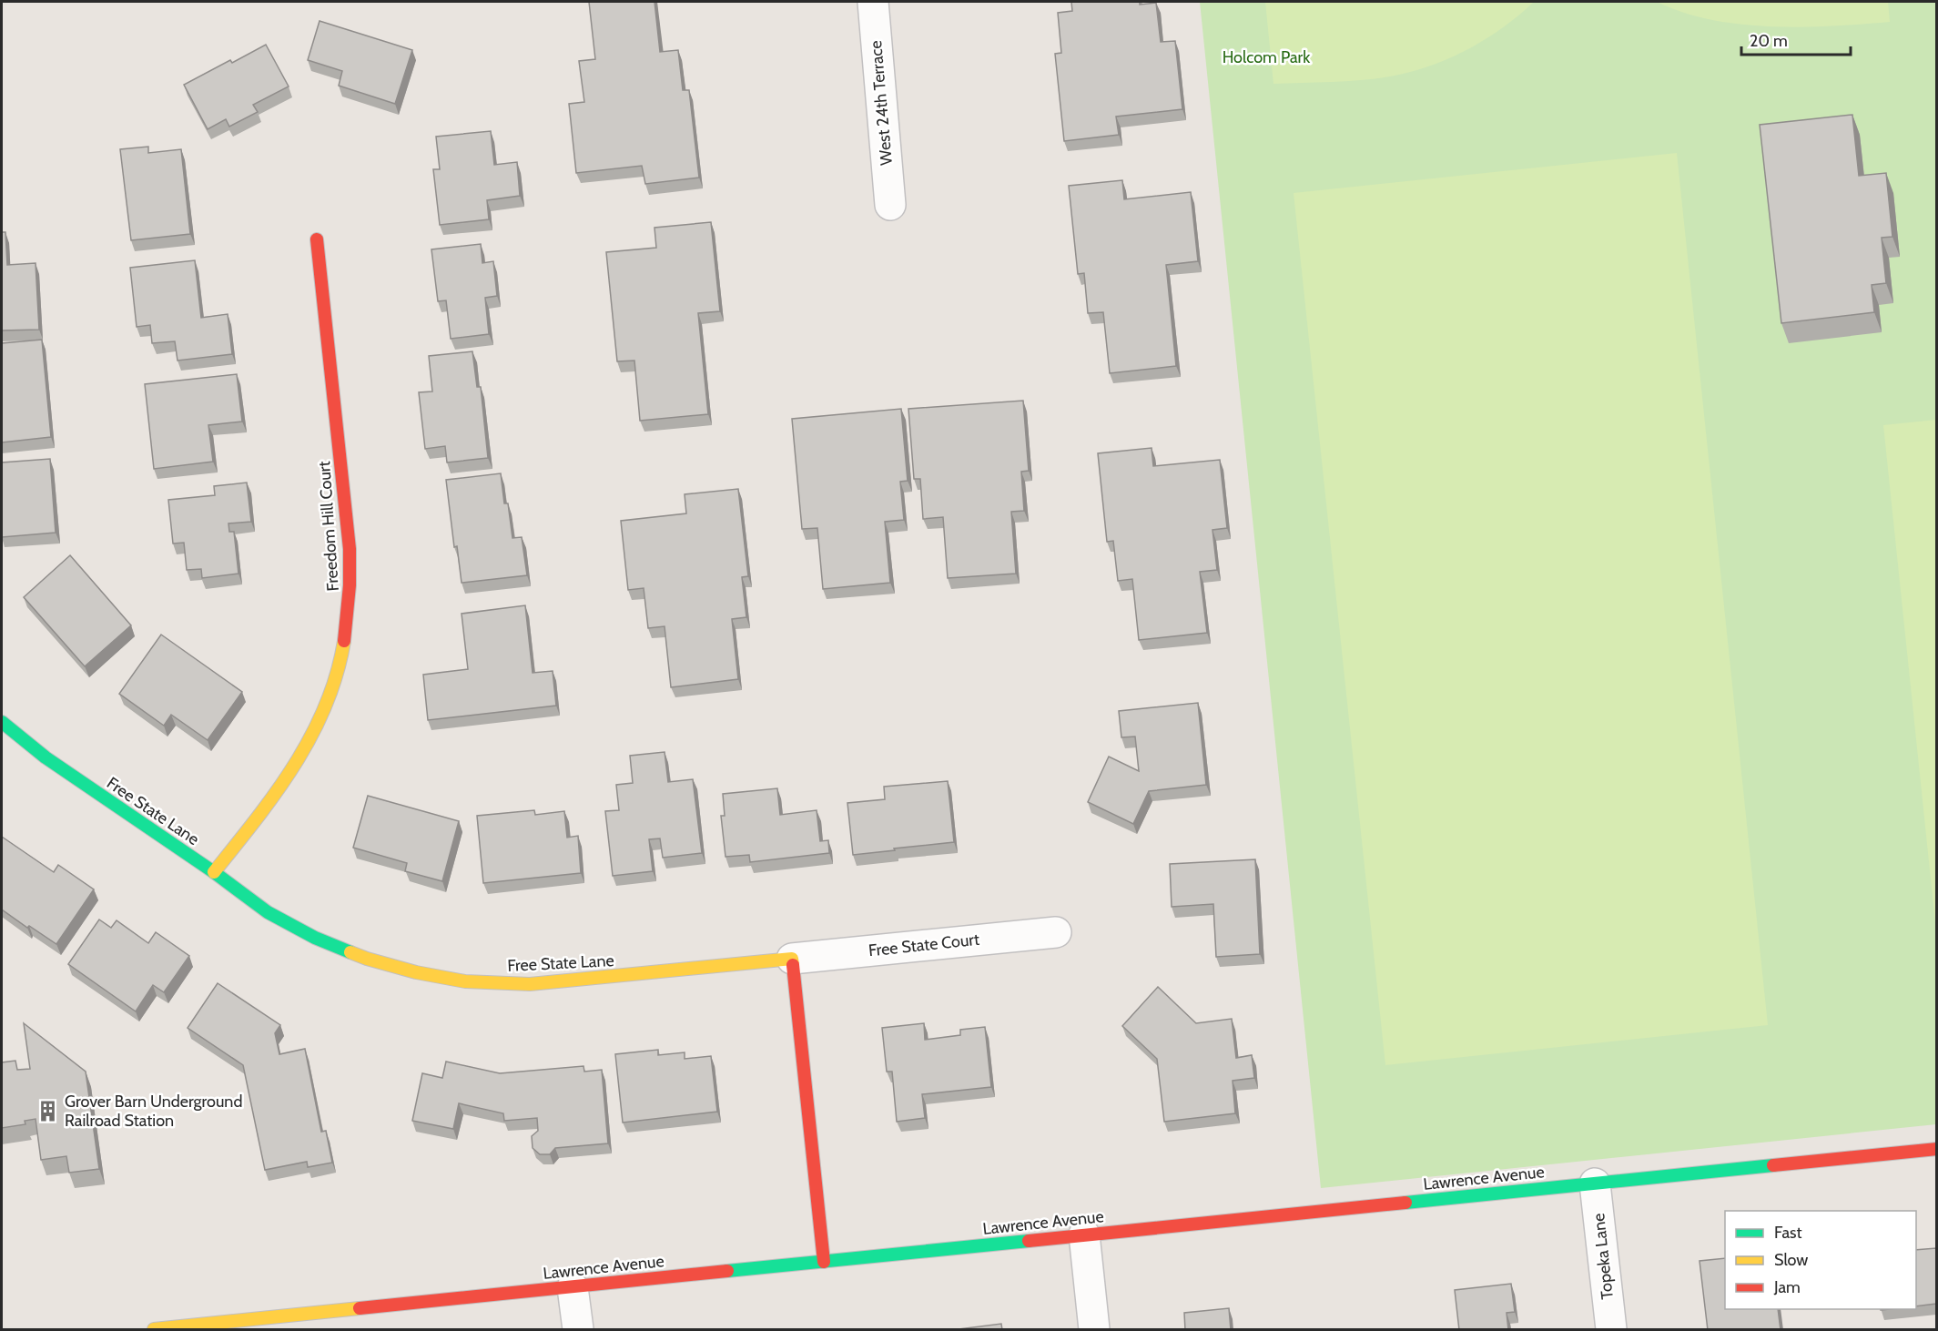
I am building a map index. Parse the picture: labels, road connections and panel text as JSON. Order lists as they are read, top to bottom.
{
  "streets": {
    "street": [
      "West 24th Terrace",
      "Freedom Hill Court",
      "Free State Lane",
      "Free State Court",
      "Lawrence Avenue",
      "Topeka Lane"
    ]
  },
  "crossings": [
    ["Freedom Hill Court", "Free State Lane"],
    ["Free State Lane", "Free State Court"],
    ["Lawrence Avenue", "Topeka Lane"]
  ],
  "parks": ["Holcom Park"],
  "places": {
    "building": ["Grover Barn Underground Railroad Station"]
  },
  "legend": ["Fast", "Slow", "Jam"],
  "scale_bar": "20 m"
}
